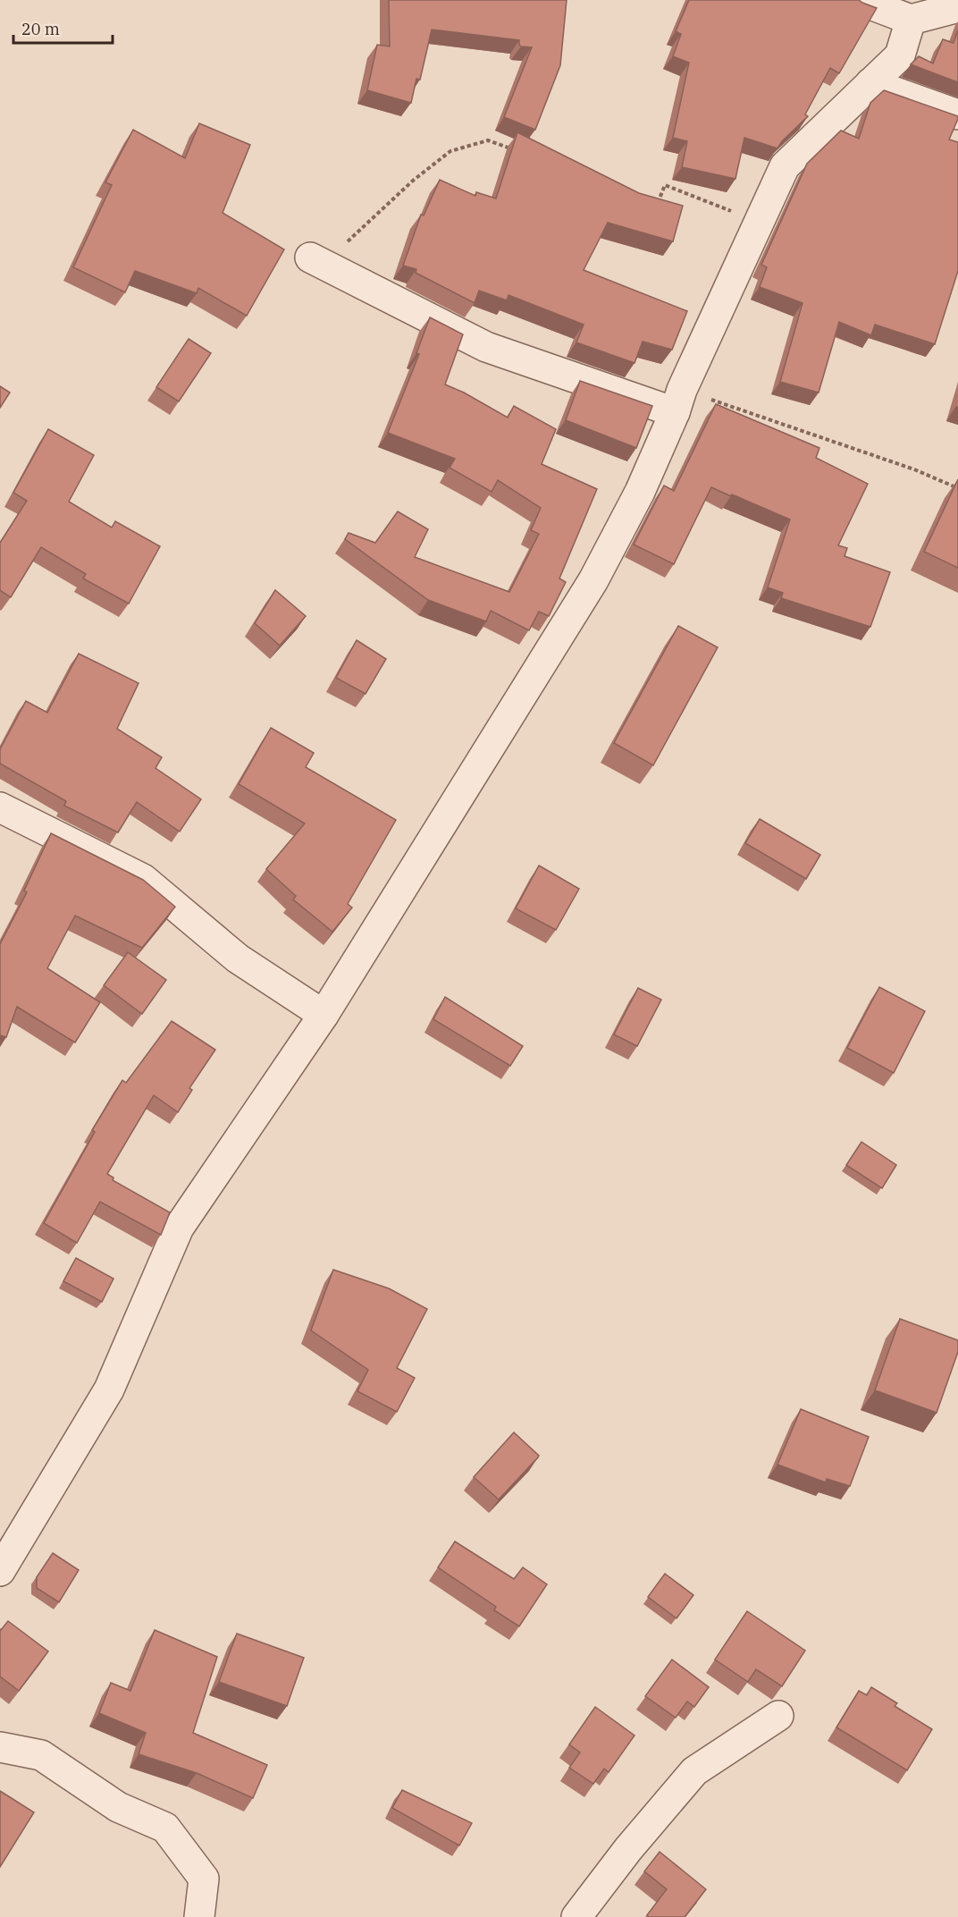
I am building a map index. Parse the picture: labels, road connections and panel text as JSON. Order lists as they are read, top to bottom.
{
  "scale_bar": "20 m"
}
